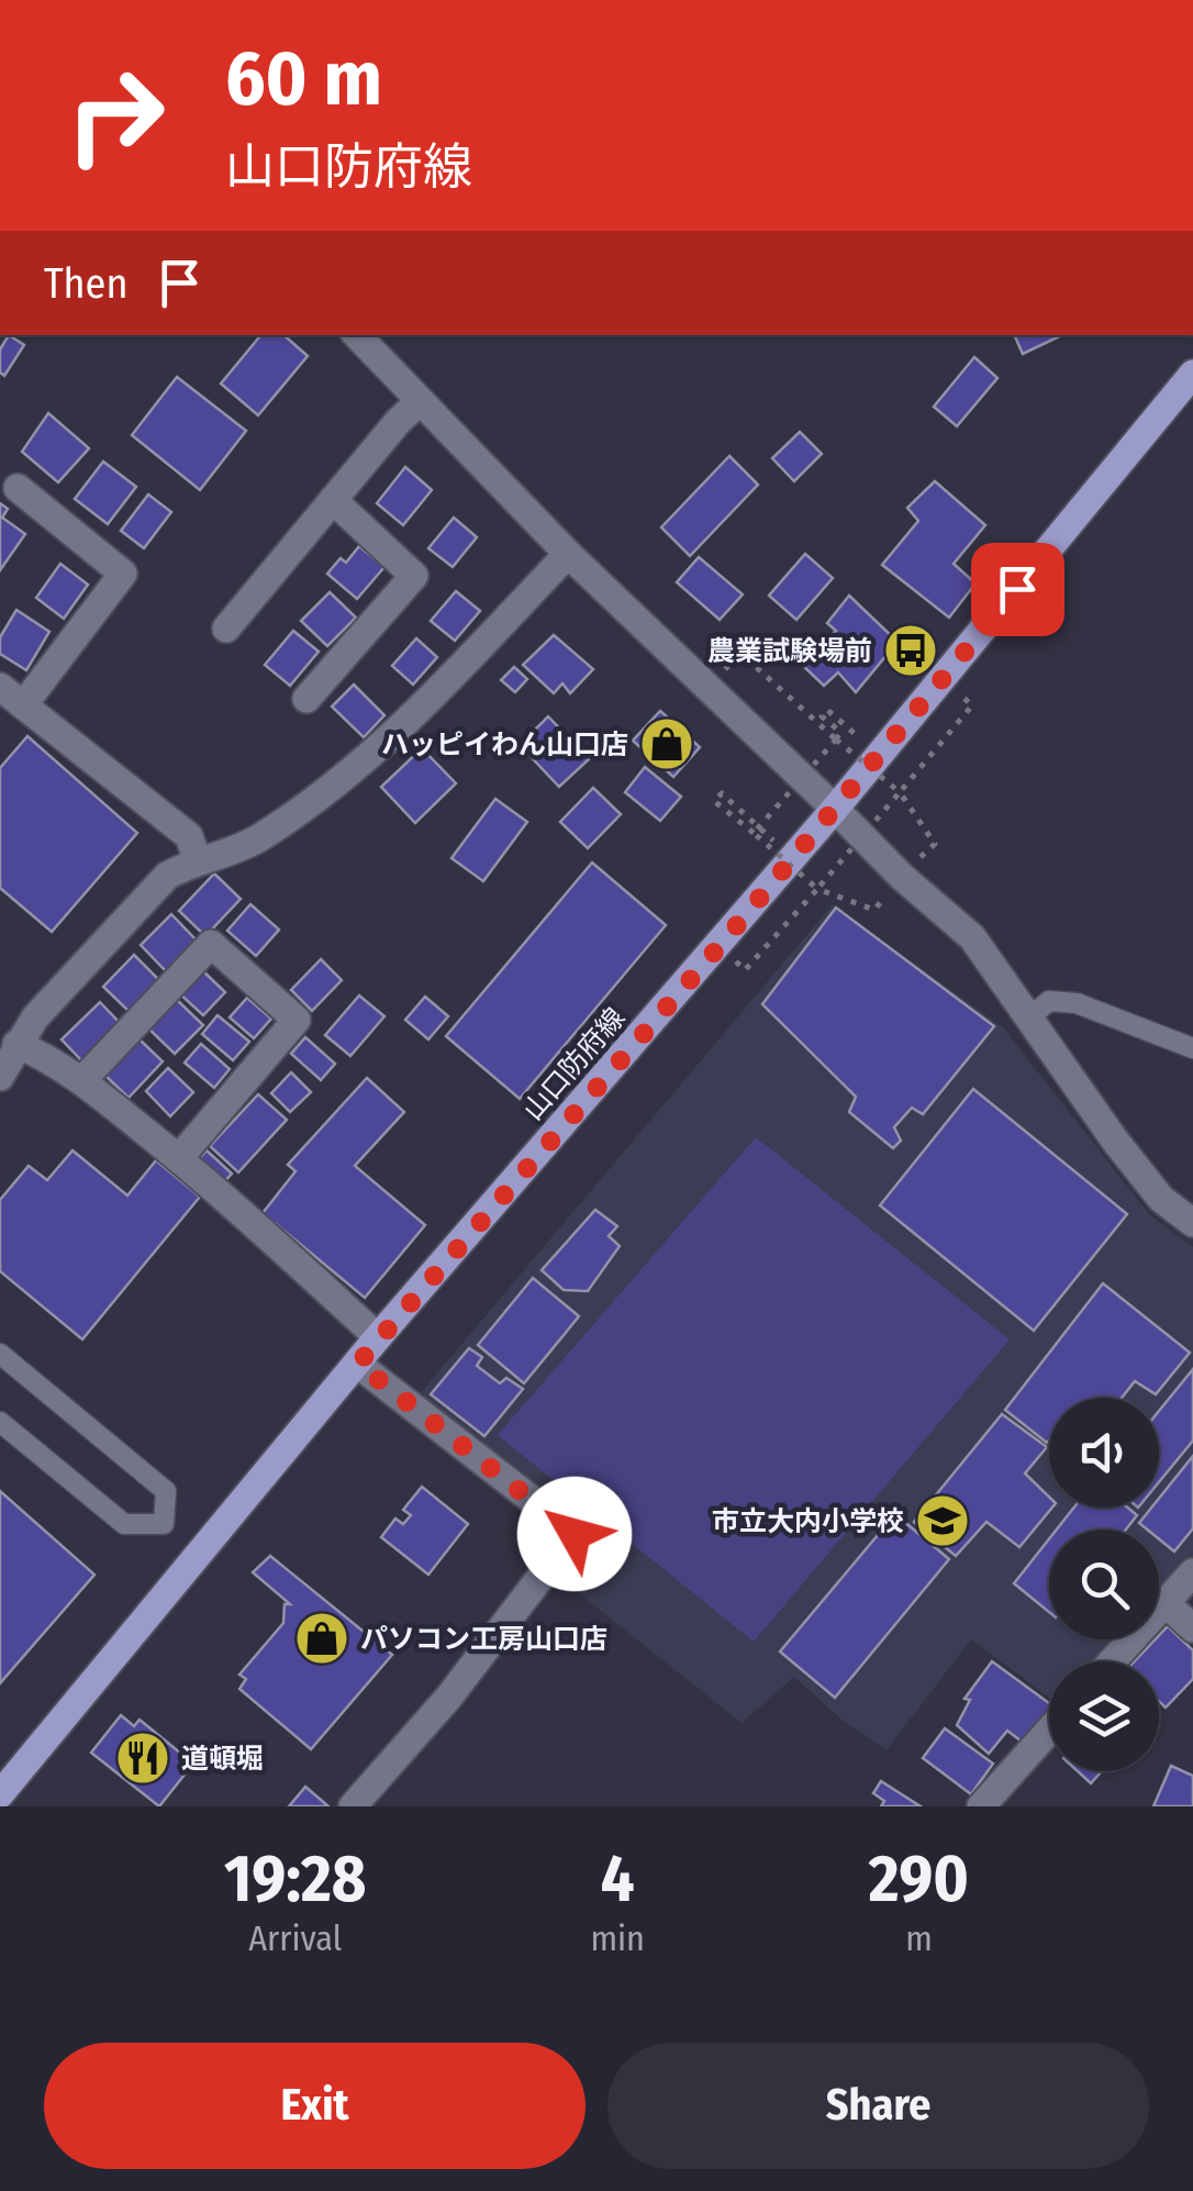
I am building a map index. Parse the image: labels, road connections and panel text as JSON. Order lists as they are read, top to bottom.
{
  "streets": {
    "main road": ["山口防府線"]
  },
  "places": {
    "bus stop": ["農業試験場前"],
    "shop": ["ハッピイわん山口店", "パソコン工房山口店"],
    "school or university": ["市立大内小学校"],
    "restaurant": ["道頓堀"]
  },
  "page": {
    "turn": ["60 m", "山口防府線"],
    "then": "Then",
    "eta": [
      "19:28",
      "Arrival",
      "4",
      "min",
      "290",
      "m"
    ],
    "buttons": ["Exit", "Share"]
  }
}
